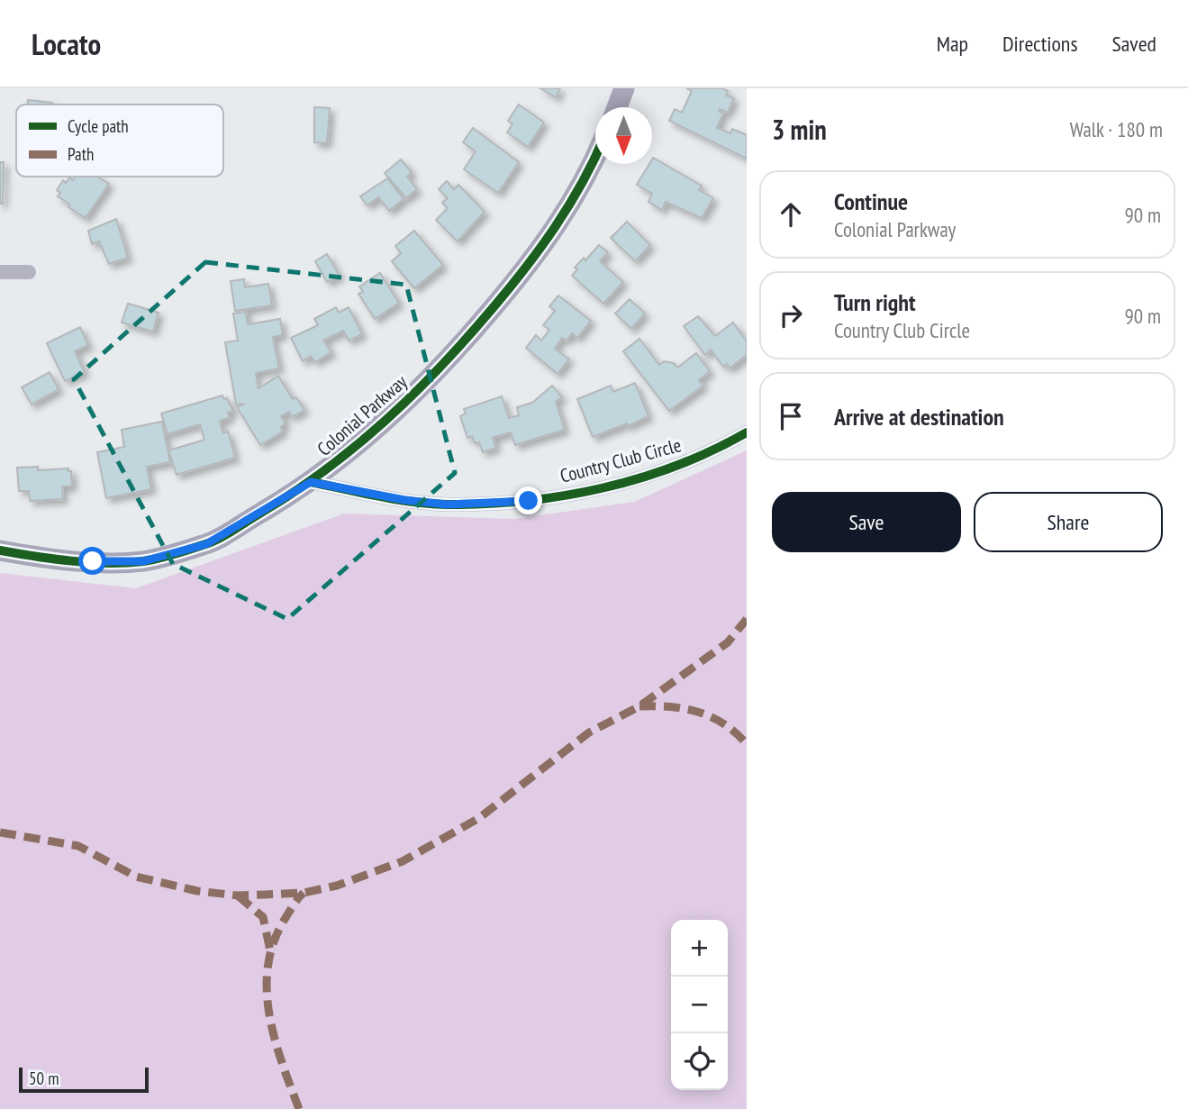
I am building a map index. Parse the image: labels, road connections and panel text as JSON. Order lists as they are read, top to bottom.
{
  "streets": {
    "street": ["Colonial Parkway", "Country Club Circle"]
  },
  "crossings": [
    ["Colonial Parkway", "Country Club Circle"]
  ],
  "legend": ["Cycle path", "Path"],
  "scale_bar": "50 m",
  "north": "bottom",
  "page": {
    "header": "Locato",
    "nav": ["Map", "Directions", "Saved"],
    "heading": ["3 min", "Walk · 180 m"],
    "list": [
      ["Continue", "Colonial Parkway", "90 m"],
      ["Turn right", "Country Club Circle", "90 m"],
      "Arrive at destination"
    ],
    "buttons": ["Save", "Share"],
    "map_buttons": ["+", "−"],
    "scale": "50 m"
  }
}
